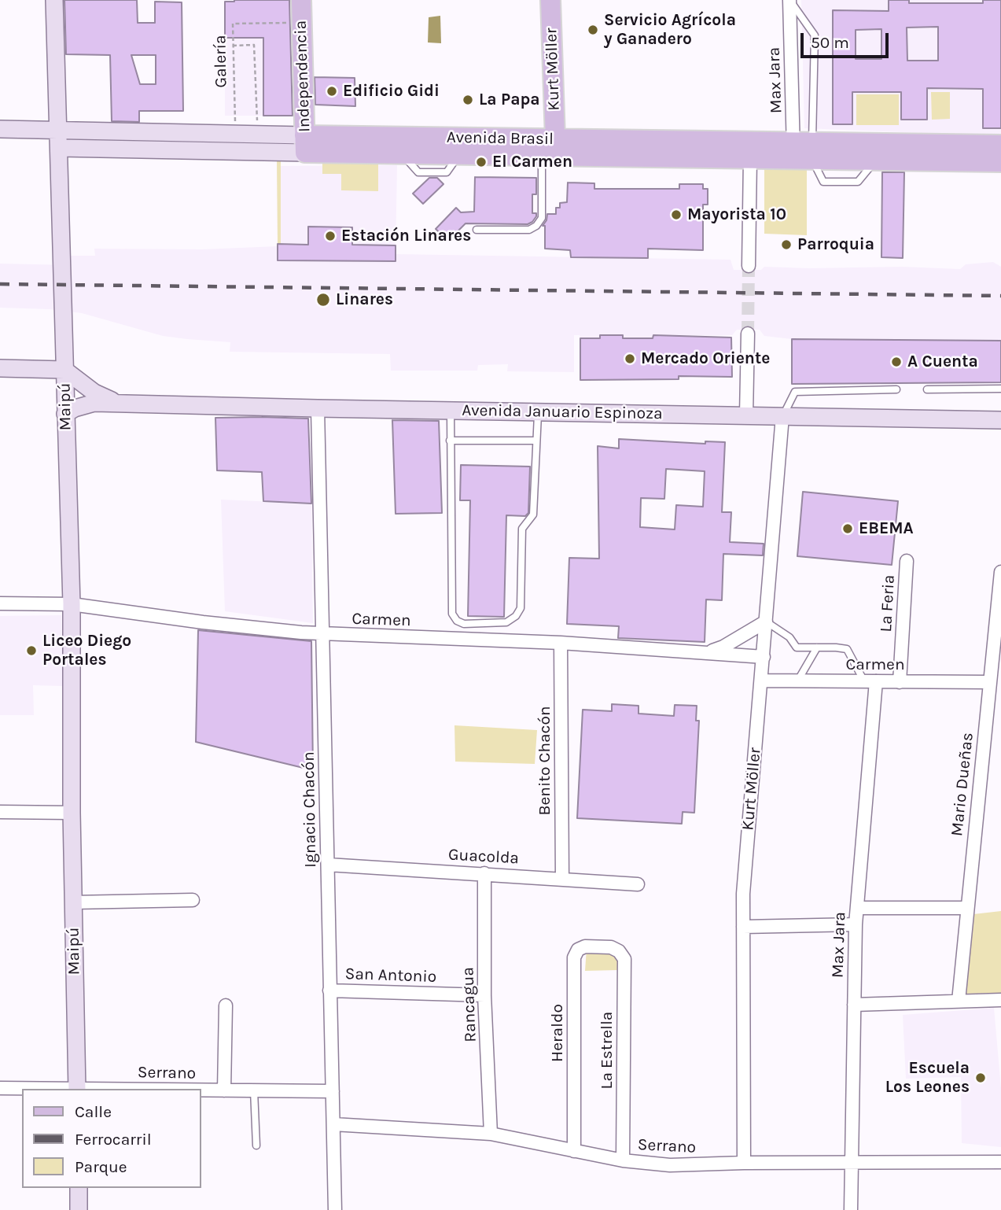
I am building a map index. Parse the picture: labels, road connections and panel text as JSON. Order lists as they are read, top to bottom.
{
  "streets": {
    "main road": [
      "Kurt Möller",
      "Independencia",
      "Avenida Brasil",
      "Maipú",
      "Avenida Januario Espinoza"
    ],
    "street": [
      "Max Jara",
      "La Feria",
      "Carmen",
      "Benito Chacón",
      "Mario Dueñas",
      "Ignacio Chacón",
      "Guacolda",
      "San Antonio",
      "Rancagua",
      "Heraldo",
      "La Estrella",
      "Serrano"
    ],
    "path": ["Galería"]
  },
  "crossings": [
    ["Galería", "Independencia"],
    ["Galería", "Avenida Brasil"],
    ["Kurt Möller", "Avenida Brasil"],
    ["Kurt Möller", "Avenida Januario Espinoza"],
    ["Kurt Möller", "Carmen"],
    ["Kurt Möller", "Serrano"],
    ["Independencia", "Avenida Brasil"],
    ["Max Jara", "Avenida Brasil"],
    ["Max Jara", "Carmen"],
    ["Max Jara", "Serrano"],
    ["Avenida Brasil", "Maipú"],
    ["Maipú", "Avenida Januario Espinoza"],
    ["Maipú", "Carmen"],
    ["Avenida Januario Espinoza", "Ignacio Chacón"],
    ["La Feria", "Carmen"],
    ["Carmen", "Benito Chacón"],
    ["Carmen", "Mario Dueñas"],
    ["Carmen", "Ignacio Chacón"],
    ["Benito Chacón", "Guacolda"],
    ["Ignacio Chacón", "Guacolda"],
    ["Ignacio Chacón", "San Antonio"],
    ["Ignacio Chacón", "Serrano"],
    ["Guacolda", "Rancagua"],
    ["San Antonio", "Rancagua"],
    ["Rancagua", "Serrano"],
    ["Heraldo", "La Estrella"],
    ["Heraldo", "Serrano"],
    ["La Estrella", "Serrano"]
  ],
  "places": [
    "Servicio Agrícola y Ganadero",
    "Edificio Gidi",
    "La Papa",
    "El Carmen",
    "Mayorista 10",
    "Estación Linares",
    "Parroquia",
    "Linares",
    "Mercado Oriente",
    "A Cuenta",
    "EBEMA",
    "Liceo Diego Portales",
    "Escuela Los Leones"
  ],
  "legend": ["Calle", "Ferrocarril", "Parque"],
  "scale_bar": "50 m"
}
